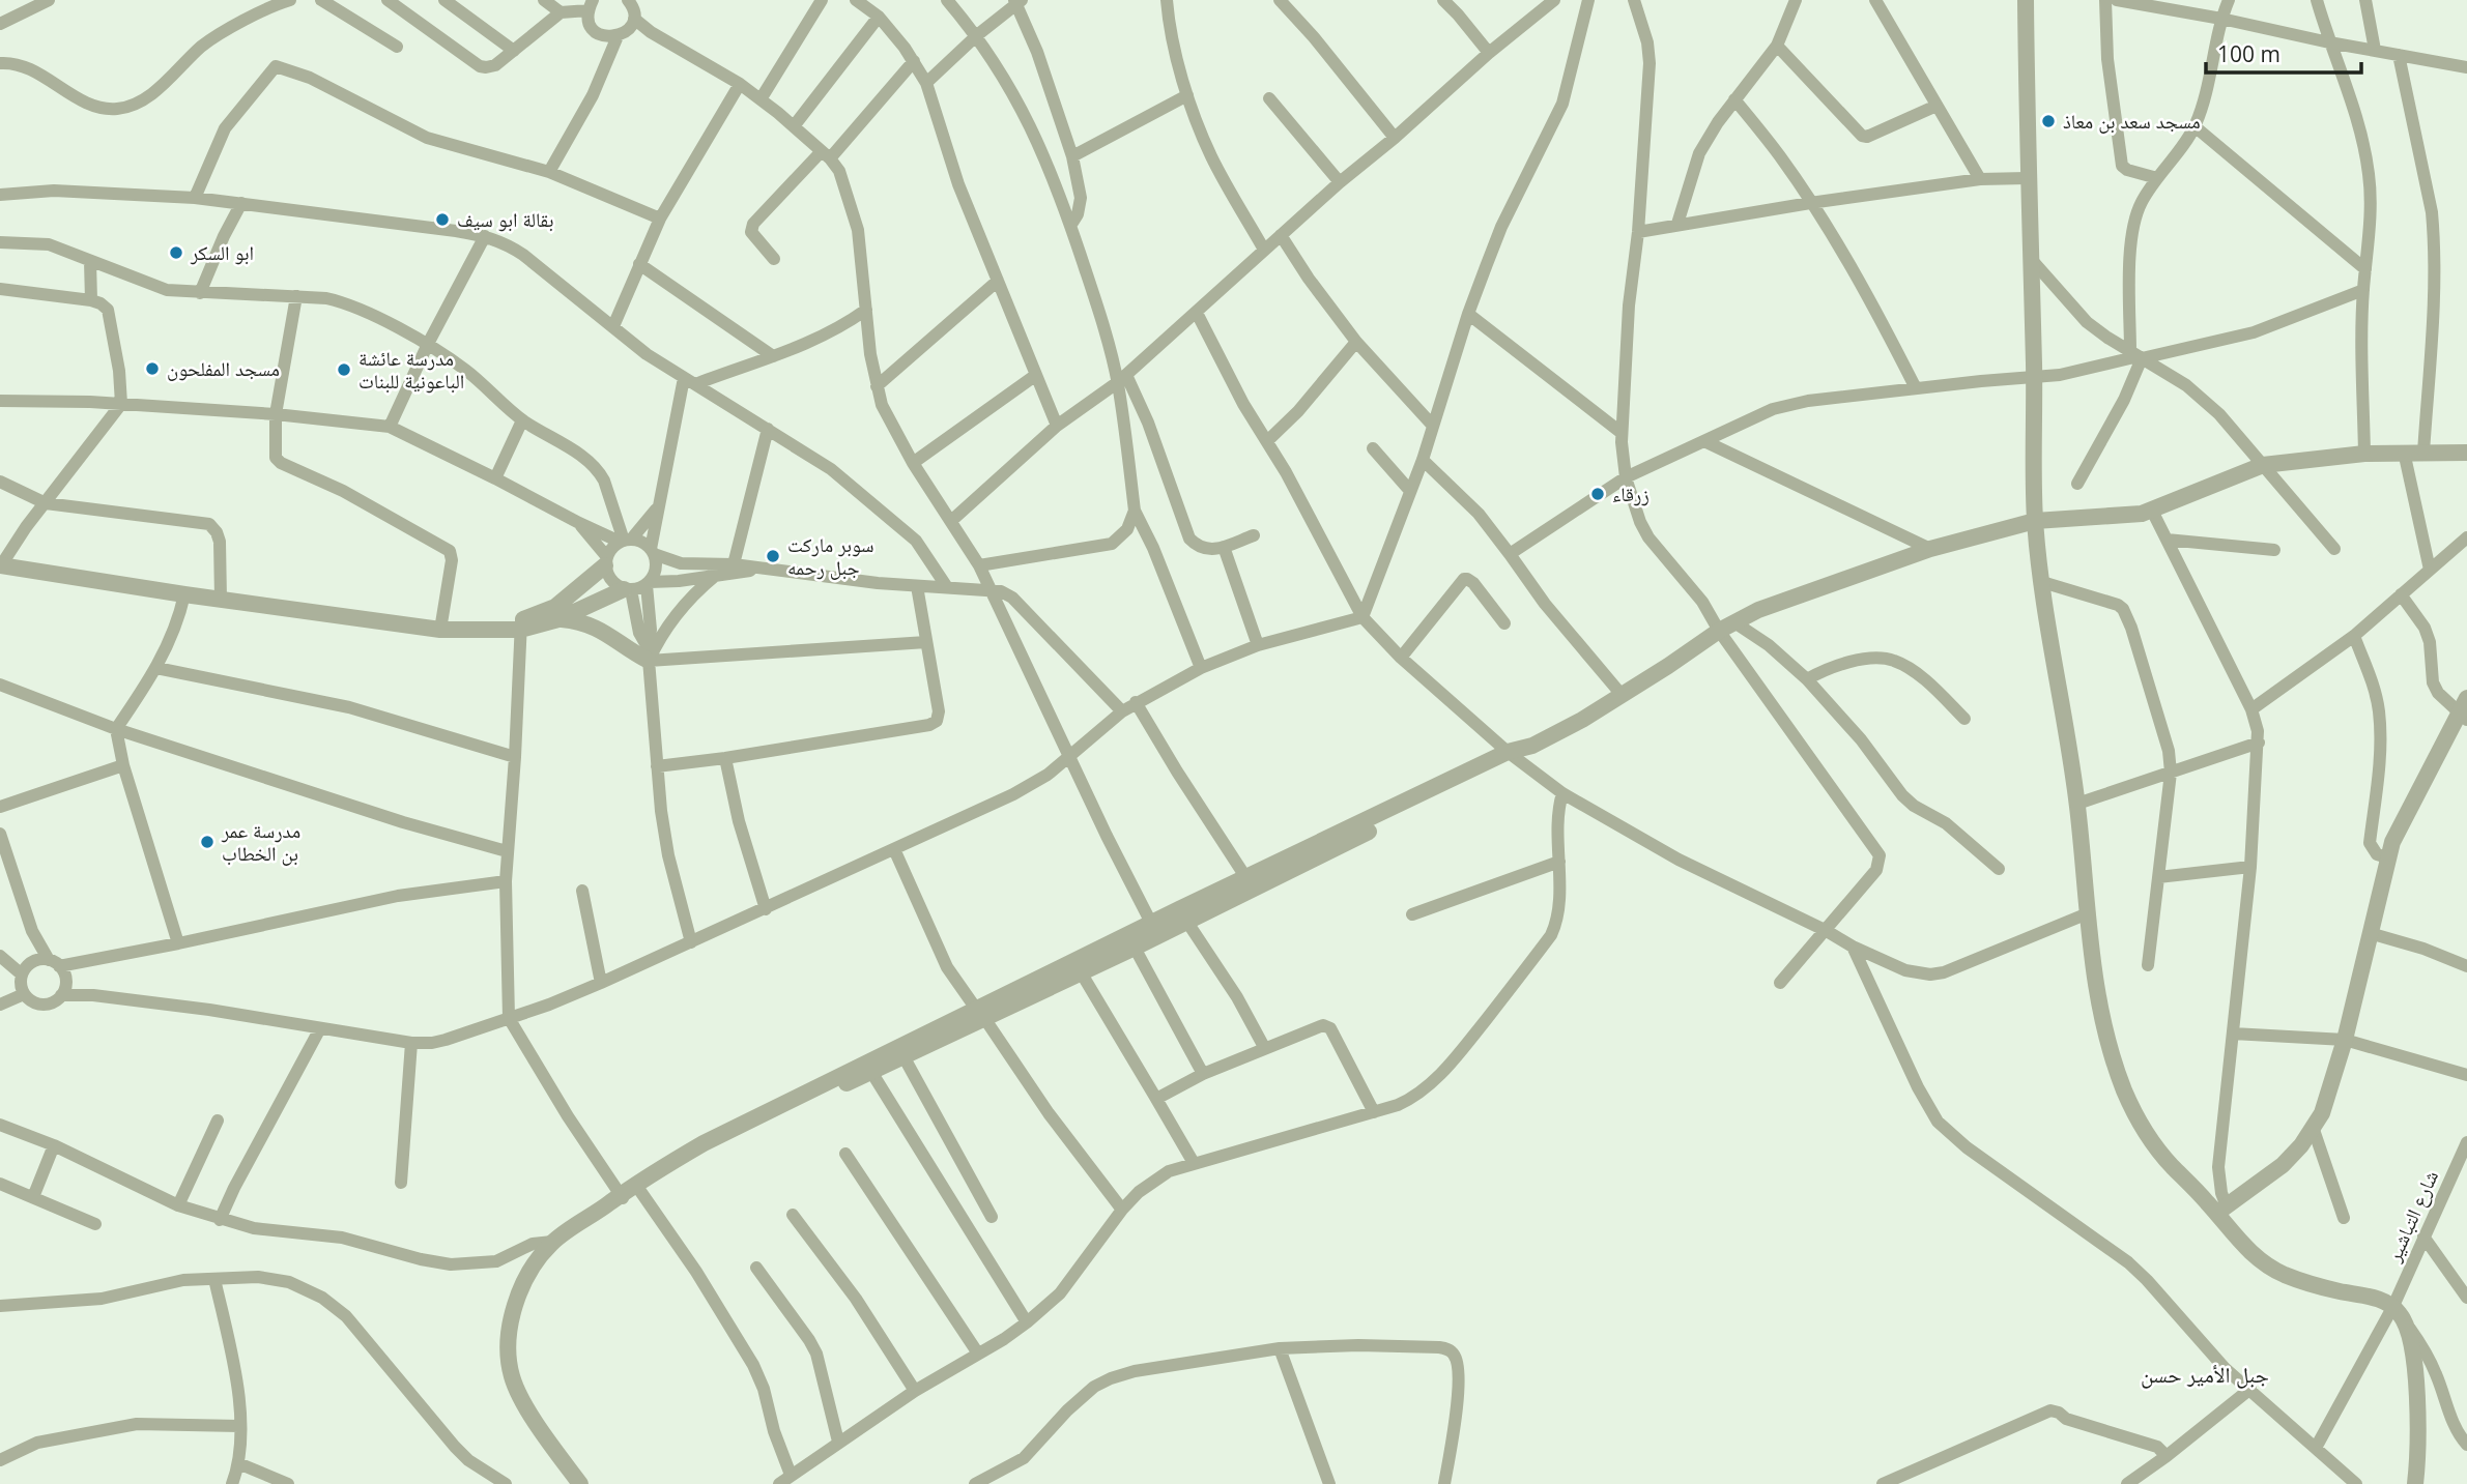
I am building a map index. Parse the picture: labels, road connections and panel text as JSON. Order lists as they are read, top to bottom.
{
  "streets": {
    "street": ["شارع التباشير"]
  },
  "districts": ["جبل الأمير حسن"],
  "places": [
    "مسجد سعد بن معاذ",
    "بقالة ابو سيف",
    "ابو السكر",
    "مسجد المفلحون",
    "مدرسة عائشة الباعونية للبنات",
    "زرقاء",
    "سوبر ماركت جبل رحمه",
    "مدرسة عمر بن الخطاب"
  ],
  "scale_bar": "100 m"
}
